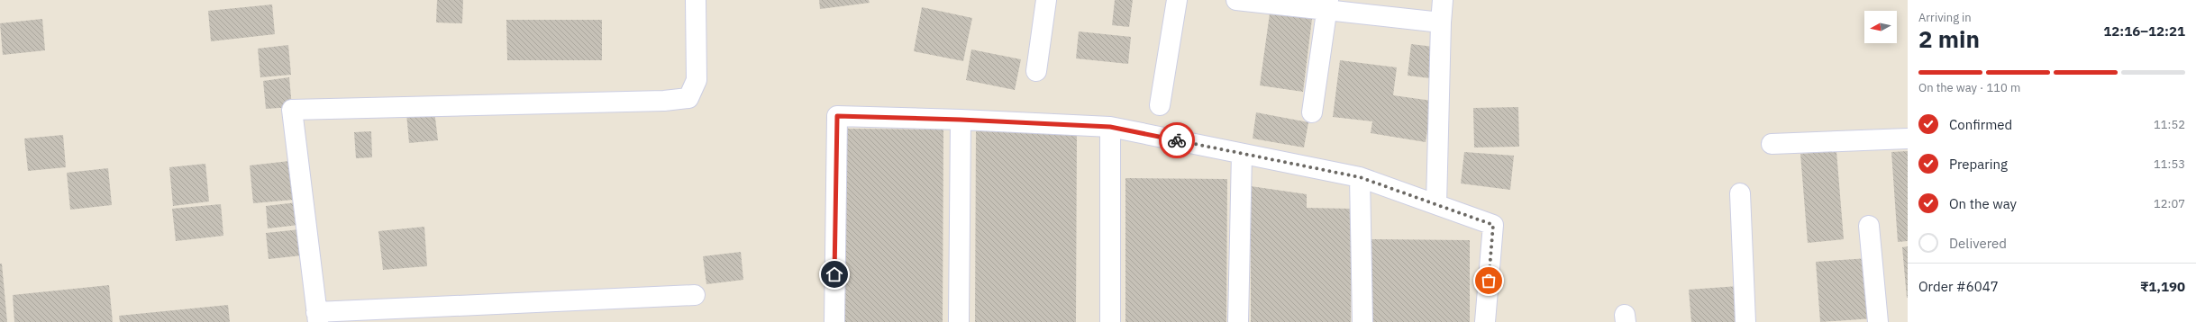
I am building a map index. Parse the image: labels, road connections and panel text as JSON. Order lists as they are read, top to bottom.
{
  "north": "left",
  "page": {
    "heading": ["2 min", "Arriving in", "12:16–12:21"],
    "panel": ["Order #6047", "₹1,190"],
    "bar": "On the way · 110 m",
    "list": [
      ["Confirmed", "11:52"],
      ["Preparing", "11:53"],
      ["On the way", "12:07"],
      "Delivered"
    ]
  }
}
